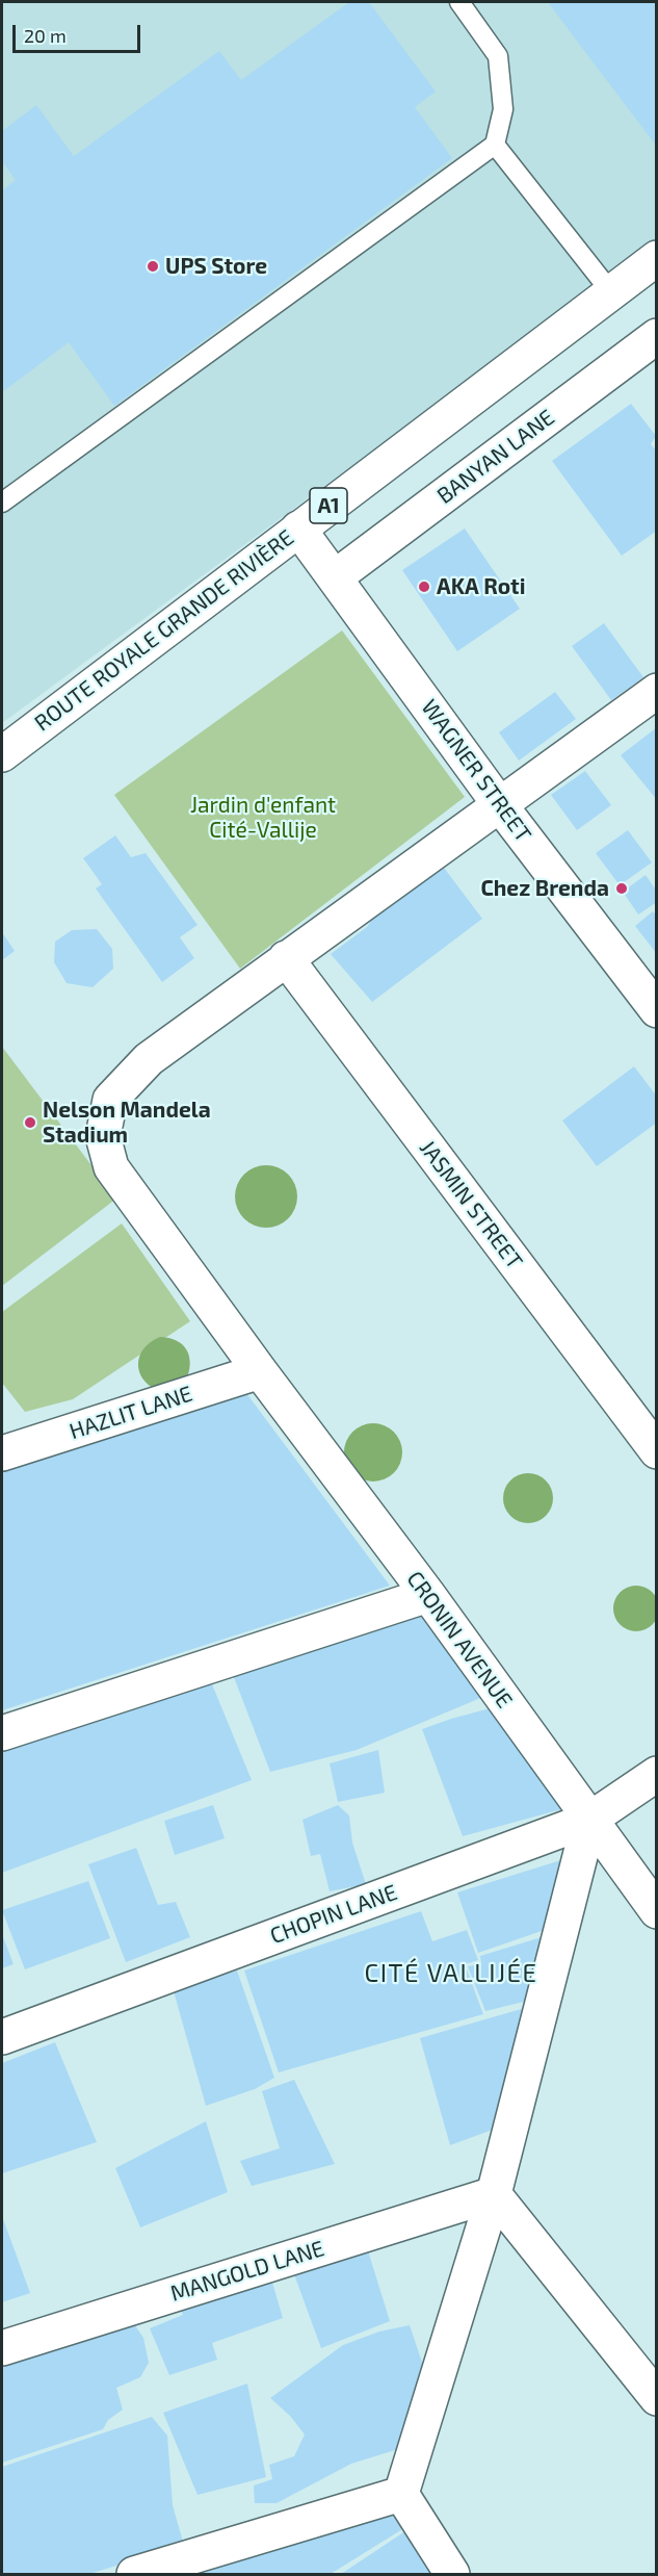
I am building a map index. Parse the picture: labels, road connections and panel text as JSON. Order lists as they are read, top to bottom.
{
  "streets": {
    "street": [
      "BANYAN LANE",
      "A1",
      "ROUTE ROYALE GRANDE RIVIÈRE",
      "WAGNER STREET",
      "JASMIN STREET",
      "HAZLIT LANE",
      "CRONIN AVENUE",
      "CHOPIN LANE",
      "MANGOLD LANE"
    ]
  },
  "crossings": [
    ["BANYAN LANE", "WAGNER STREET"],
    ["ROUTE ROYALE GRANDE RIVIÈRE", "WAGNER STREET"],
    ["WAGNER STREET", "CRONIN AVENUE"],
    ["JASMIN STREET", "CRONIN AVENUE"],
    ["HAZLIT LANE", "CRONIN AVENUE"],
    ["CRONIN AVENUE", "CHOPIN LANE"]
  ],
  "districts": ["CITÉ VALLIJÉE"],
  "parks": ["Jardin d'enfant Cité-Vallije"],
  "places": [
    "UPS Store",
    "AKA Roti",
    "Chez Brenda",
    "Nelson Mandela Stadium"
  ],
  "scale_bar": "20 m"
}
